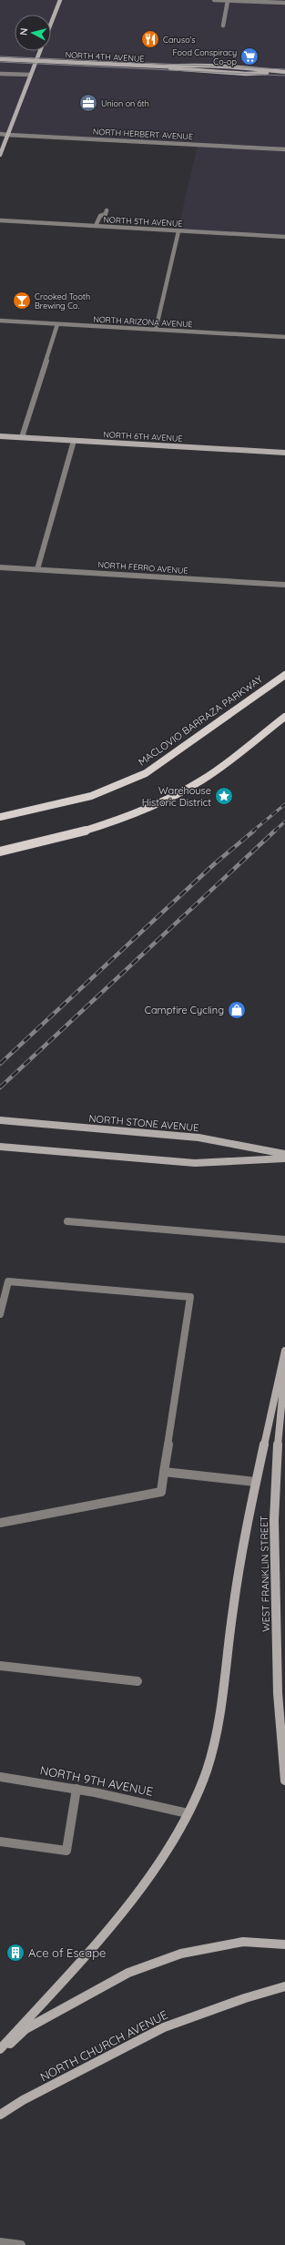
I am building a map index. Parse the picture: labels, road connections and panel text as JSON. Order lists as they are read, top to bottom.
{
  "streets": {
    "main road": ["MACLOVIO BARRAZA PARKWAY"],
    "street": [
      "NORTH 4TH AVENUE",
      "NORTH HERBERT AVENUE",
      "NORTH 5TH AVENUE",
      "NORTH ARIZONA AVENUE",
      "NORTH 6TH AVENUE",
      "NORTH FERRO AVENUE",
      "NORTH STONE AVENUE",
      "WEST FRANKLIN STREET",
      "NORTH 9TH AVENUE",
      "NORTH CHURCH AVENUE"
    ]
  },
  "places": {
    "restaurant": ["Caruso's"],
    "supermarket": ["Food Conspiracy Co-op"],
    "office": ["Union on 6th"],
    "bar": ["Crooked Tooth Brewing Co."],
    "place": ["Warehouse Historic District"],
    "shop": ["Campfire Cycling"],
    "building": ["Ace of Escape"]
  },
  "north": "left"
}
